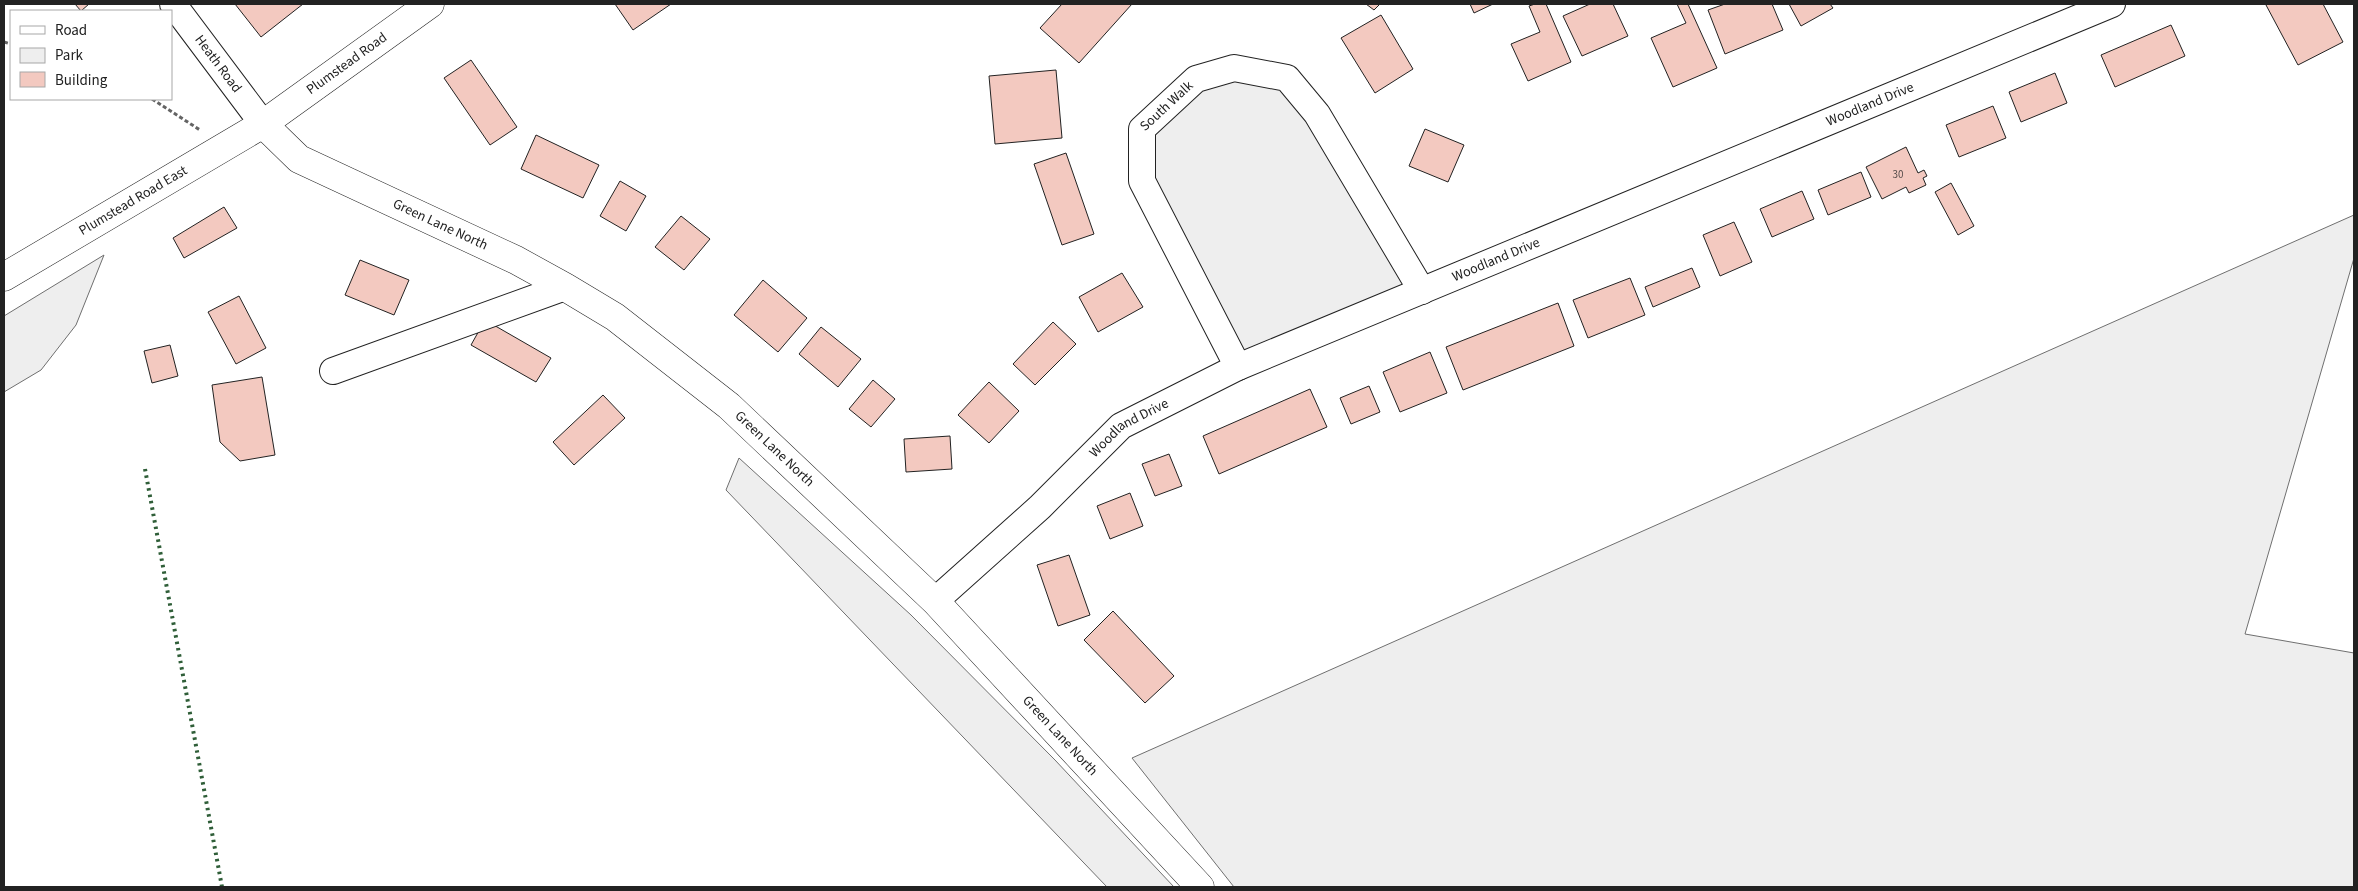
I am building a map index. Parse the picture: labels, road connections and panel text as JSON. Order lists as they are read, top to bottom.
{
  "streets": {
    "street": [
      "Heath Road",
      "Plumstead Road",
      "Woodland Drive",
      "South Walk",
      "Plumstead Road East",
      "Green Lane North"
    ]
  },
  "crossings": [
    ["Heath Road", "Plumstead Road"],
    ["Heath Road", "Plumstead Road East"],
    ["Heath Road", "Green Lane North"],
    ["Plumstead Road", "Plumstead Road East"],
    ["Plumstead Road", "Green Lane North"],
    ["Woodland Drive", "South Walk"],
    ["Woodland Drive", "Green Lane North"],
    ["Plumstead Road East", "Green Lane North"]
  ],
  "house_numbers": ["30"],
  "legend": ["Road", "Park", "Building"]
}
